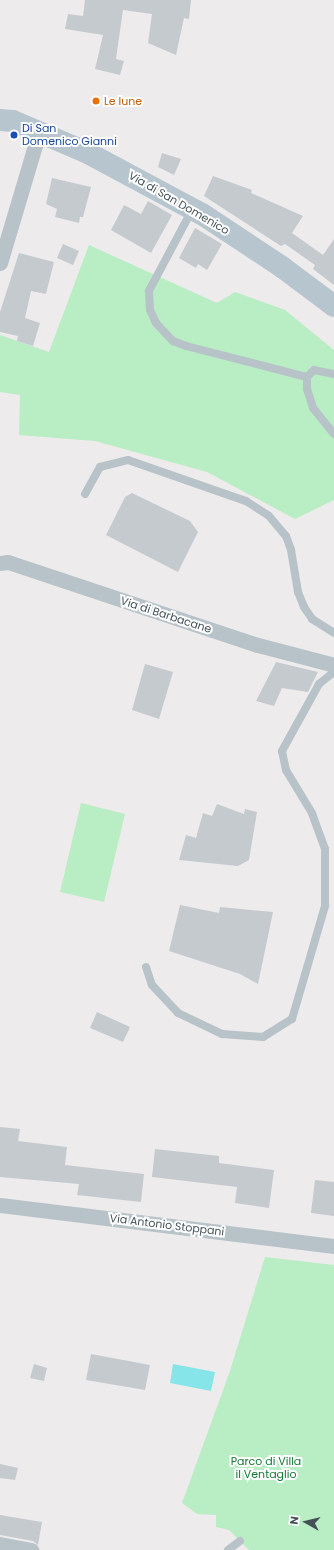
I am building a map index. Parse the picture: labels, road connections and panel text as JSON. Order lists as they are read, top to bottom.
{
  "streets": {
    "main road": ["Via di San Domenico"],
    "street": ["Via di Barbacane", "Via Antonio Stoppani"]
  },
  "parks": ["Parco di Villa il Ventaglio"],
  "places": ["Le lune", "Di San Domenico Gianni"],
  "north": "left"
}
